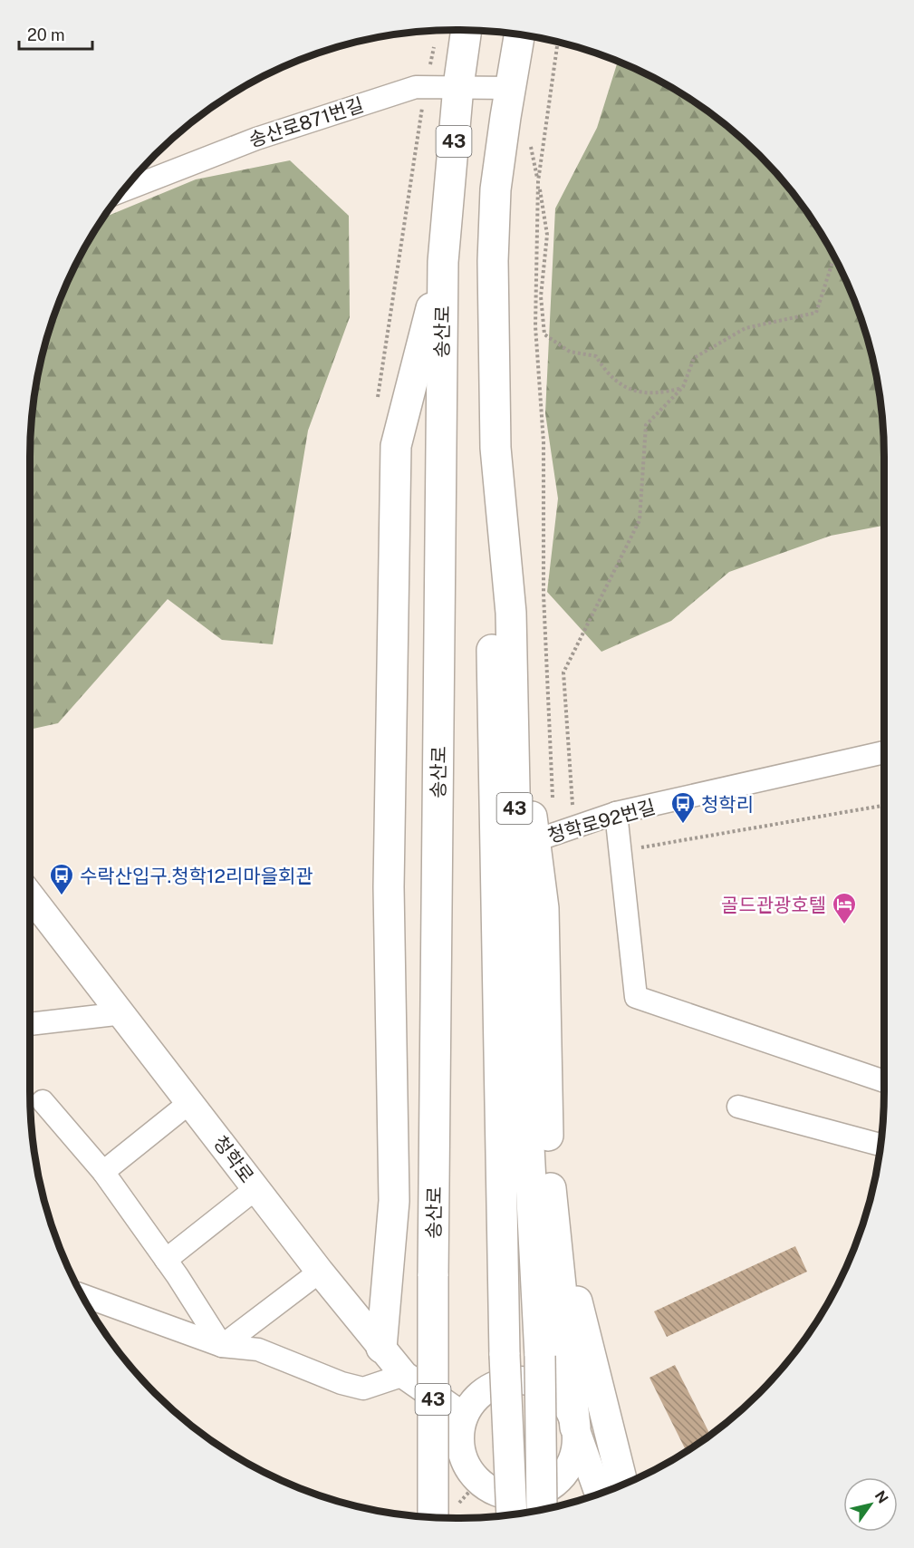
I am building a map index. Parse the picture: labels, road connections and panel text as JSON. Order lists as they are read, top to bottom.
{
  "streets": {
    "main road": ["43", "송산로"],
    "street": ["송산로871번길", "청학로92번길", "청학로"]
  },
  "crossings": [
    ["송산로871번길", "43"],
    ["송산로871번길", "송산로"]
  ],
  "places": {
    "bus stop": ["청학리", "수락산입구.청학12리마을회관"],
    "hotel": ["골드관광호텔"]
  },
  "scale_bar": "20 m",
  "north": "top right"
}
